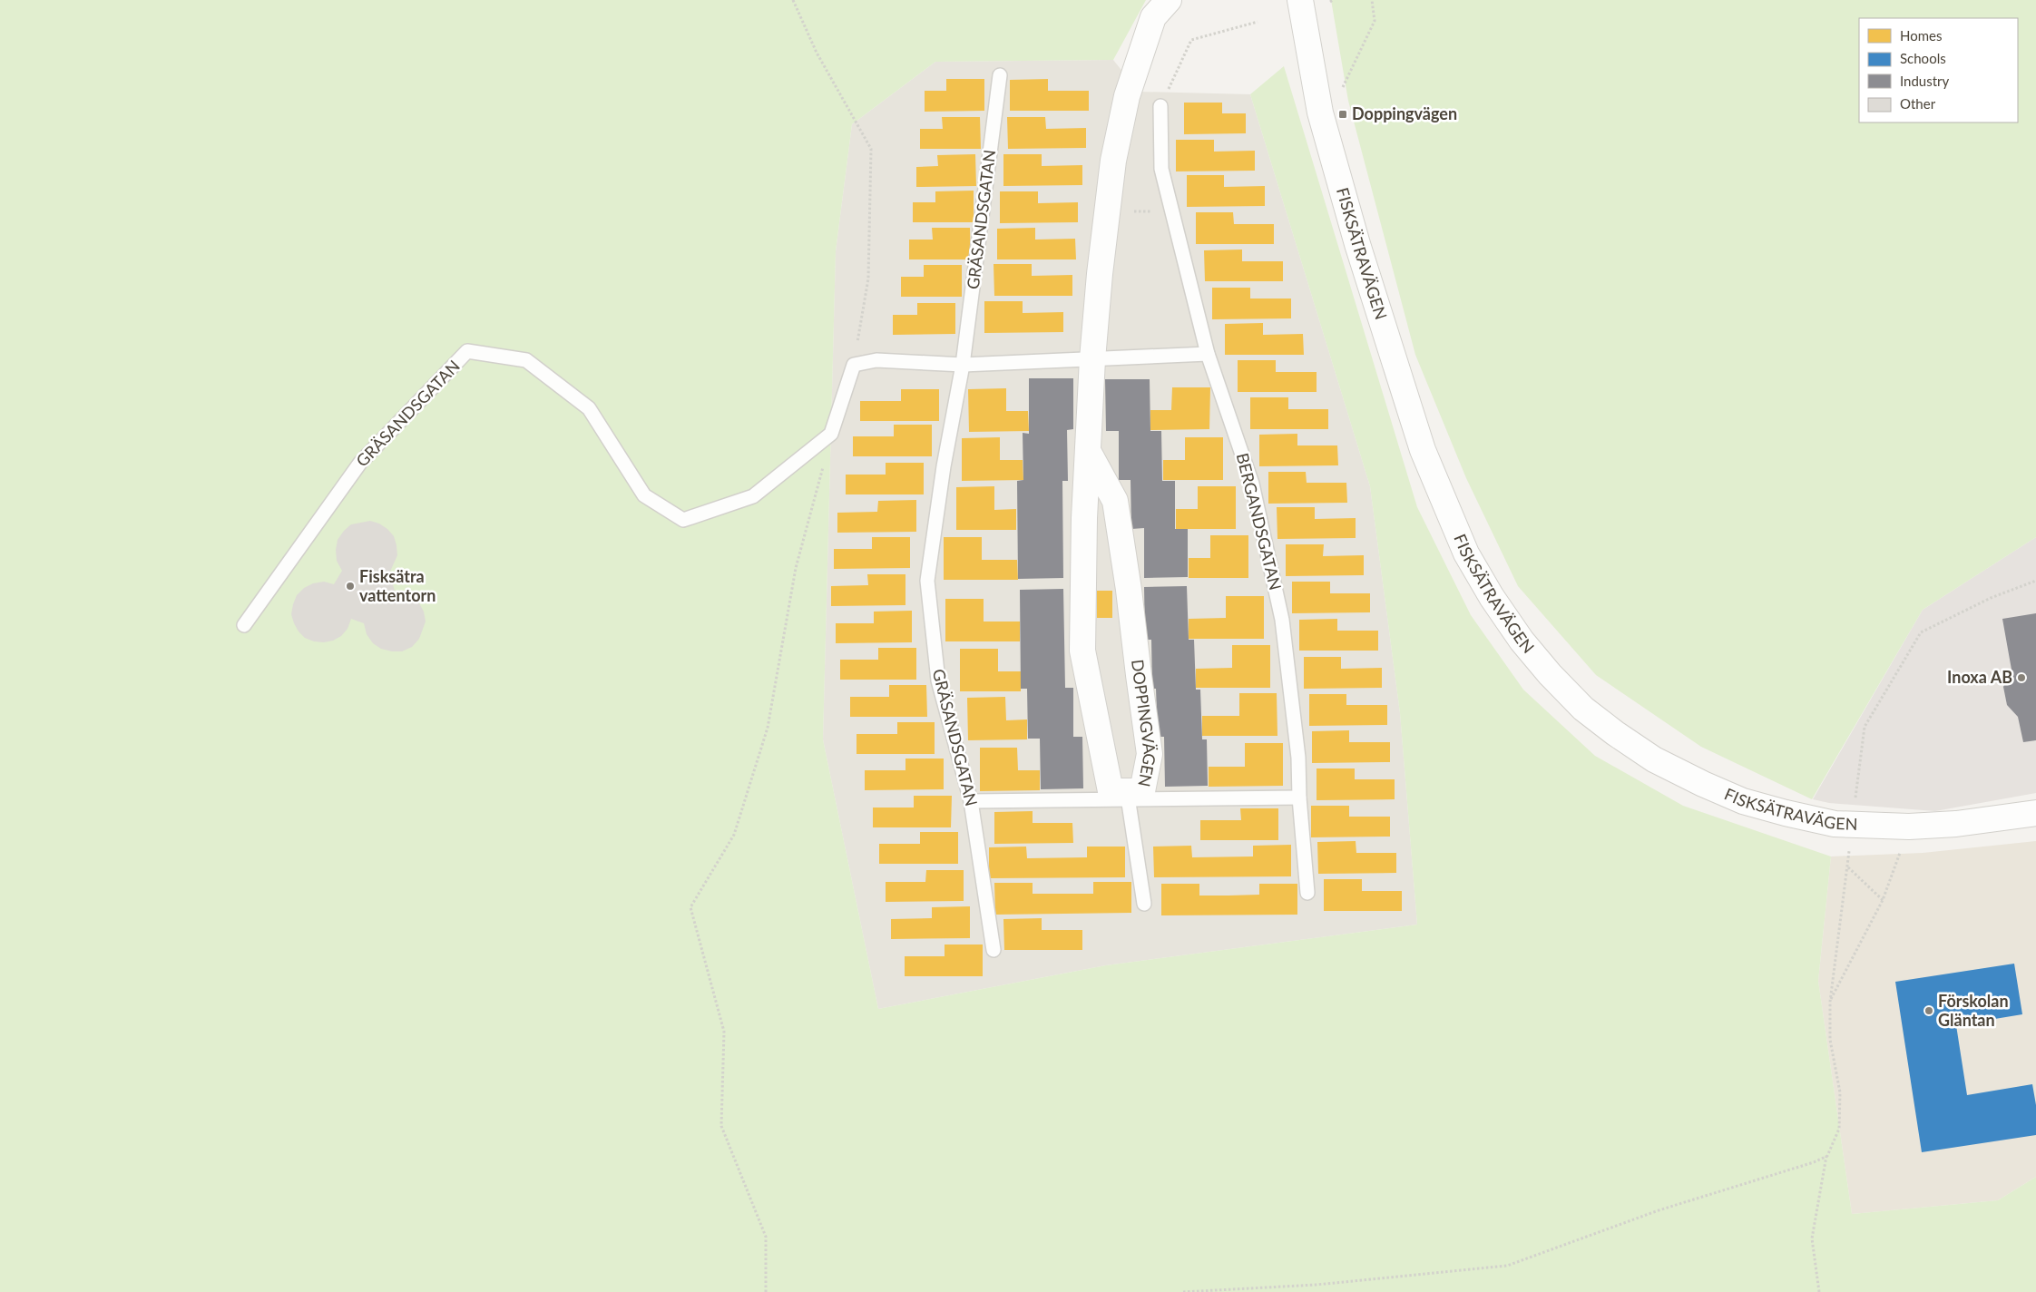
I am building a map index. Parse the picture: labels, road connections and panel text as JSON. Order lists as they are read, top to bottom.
{
  "streets": {
    "street": ["FISKSÄTRAVÄGEN", "DOPPINGVÄGEN"],
    "lane": ["GRÄSANDSGATAN", "BERGANDSGATAN"]
  },
  "places": {
    "transit": ["Doppingvägen"],
    "other": ["Fisksätra vattentorn", "Inoxa AB", "Förskolan Gläntan"]
  },
  "legend": [
    "Homes",
    "Schools",
    "Industry",
    "Other"
  ]
}
